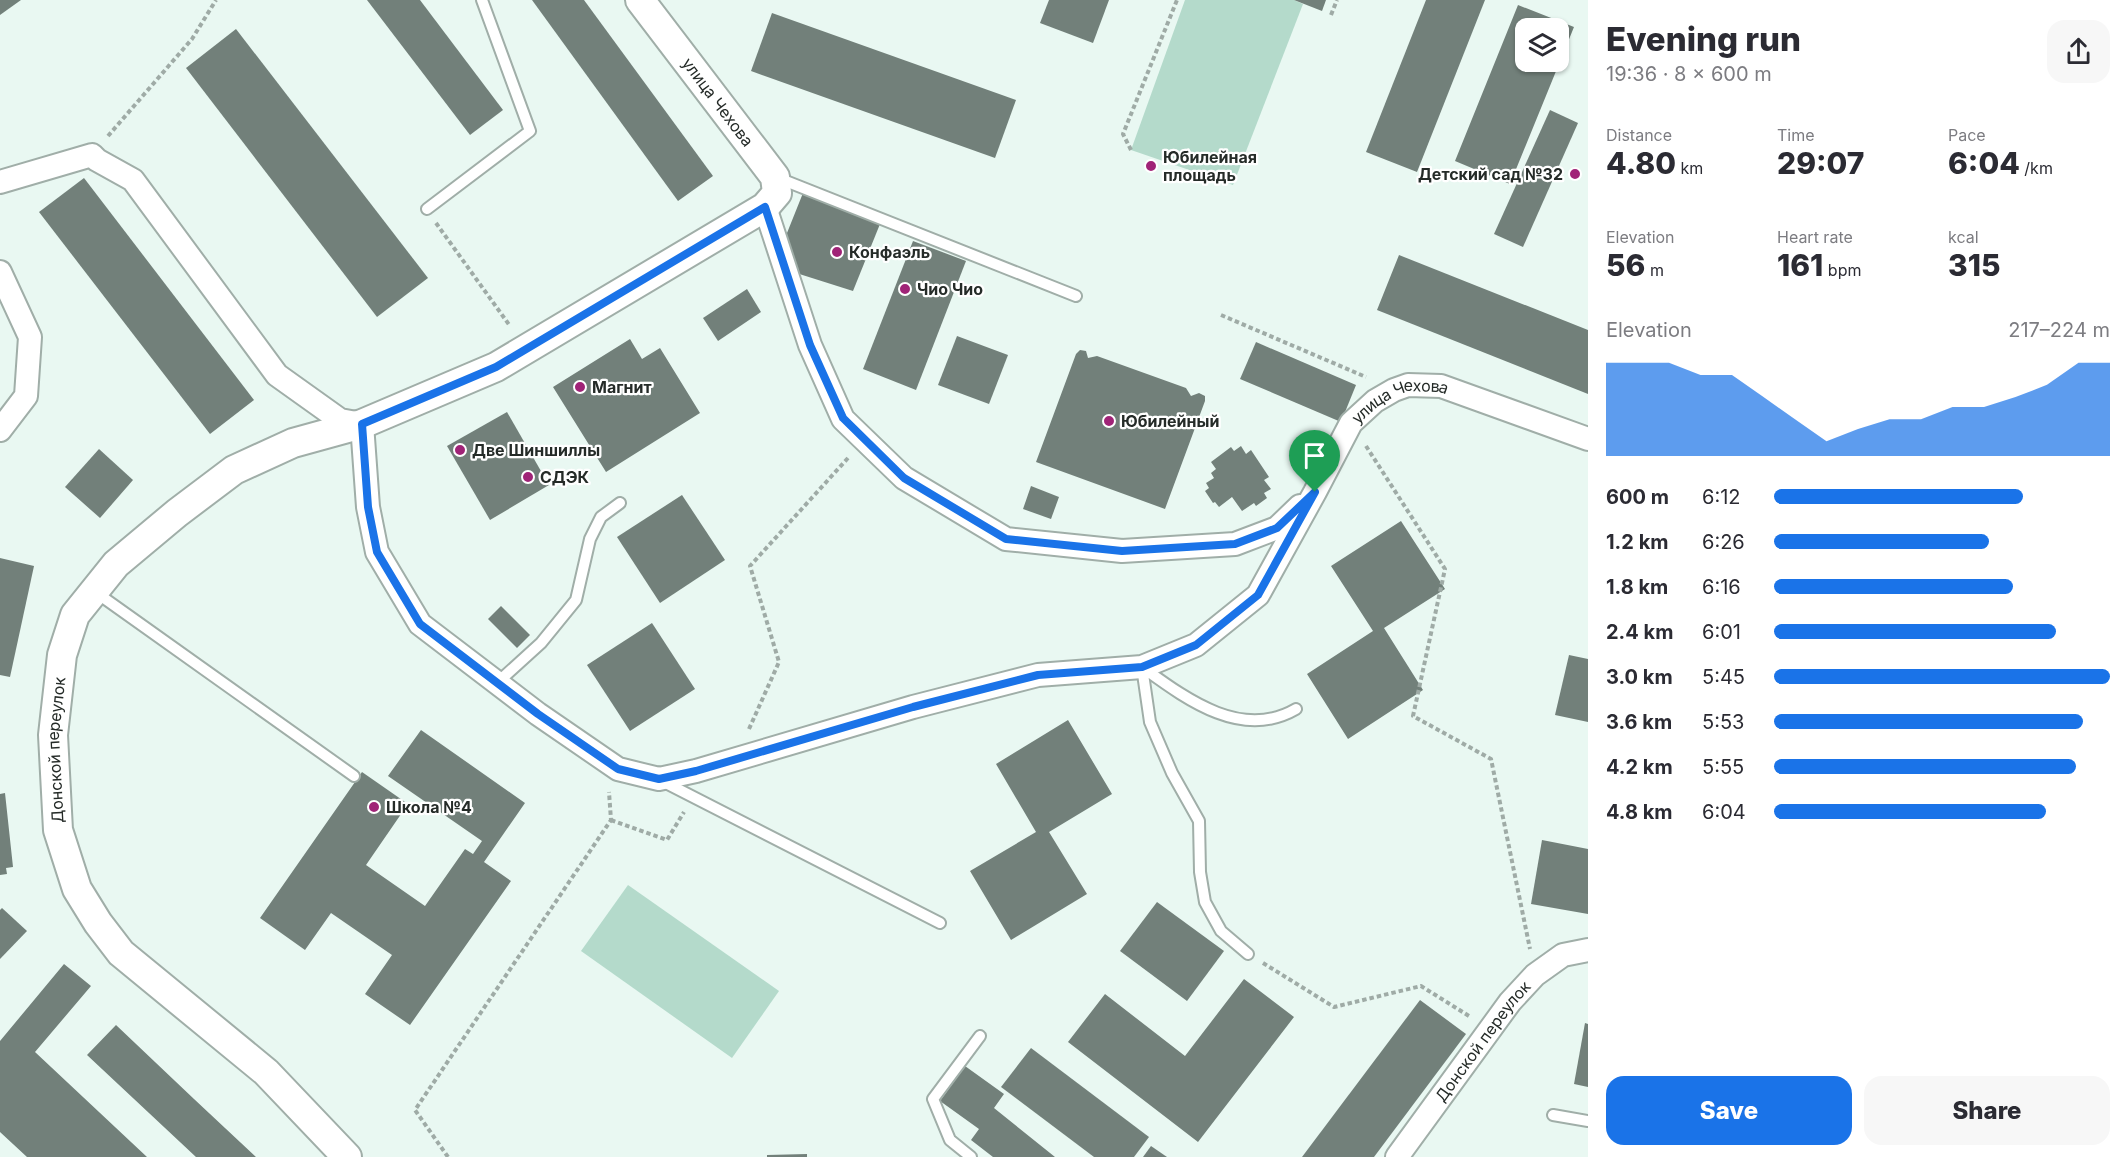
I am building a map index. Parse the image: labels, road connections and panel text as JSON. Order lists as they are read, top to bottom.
{
  "streets": {
    "street": ["улица Чехова", "Донской переулок"]
  },
  "crossings": [
    ["улица Чехова", "Донской переулок"]
  ],
  "places": [
    "Юбилейная площадь",
    "Детский сад №32",
    "Конфаэль",
    "Чио Чио",
    "Магнит",
    "Юбилейный",
    "Две Шиншиллы",
    "СДЭК",
    "Школа №4"
  ],
  "page": {
    "heading": ["Evening run", "19:36 · 8 × 600 m"],
    "stats": [
      ["Distance", "4.80 km"],
      ["Time", "29:07"],
      ["Pace", "6:04 /km"],
      ["Elevation", "56 m"],
      ["Heart rate", "161 bpm"],
      ["kcal", "315"]
    ],
    "chart": ["Elevation", "217–224 m"],
    "list": [
      {
        "name": "600 m",
        "note": "6:12"
      },
      {
        "name": "1.2 km",
        "note": "6:26"
      },
      {
        "name": "1.8 km",
        "note": "6:16"
      },
      {
        "name": "2.4 km",
        "note": "6:01"
      },
      {
        "name": "3.0 km",
        "note": "5:45"
      },
      {
        "name": "3.6 km",
        "note": "5:53"
      },
      {
        "name": "4.2 km",
        "note": "5:55"
      },
      {
        "name": "4.8 km",
        "note": "6:04"
      }
    ],
    "buttons": ["Save", "Share"]
  }
}
